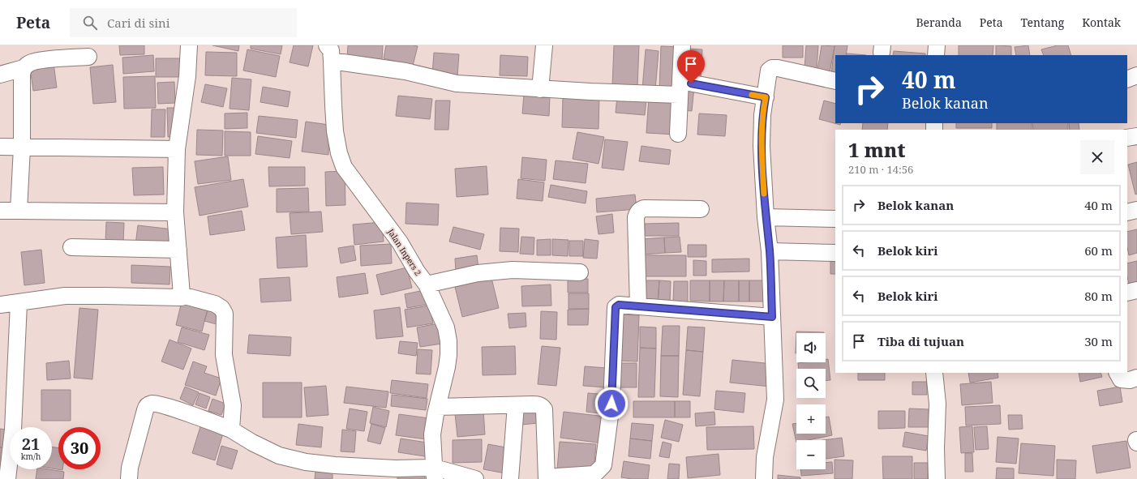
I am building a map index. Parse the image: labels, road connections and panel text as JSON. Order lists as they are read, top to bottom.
{
  "streets": {
    "street": ["Jalan Inpers 2"]
  },
  "page": {
    "header": "Peta",
    "search": "Cari di sini",
    "nav": [
      "Beranda",
      "Peta",
      "Tentang",
      "Kontak"
    ],
    "turn": ["40 m", "Belok kanan"],
    "heading": ["1 mnt", "210 m · 14:56"],
    "list": [
      {
        "name": "Belok kanan",
        "value": "40 m"
      },
      {
        "name": "Belok kiri",
        "value": "60 m"
      },
      {
        "name": "Belok kiri",
        "value": "80 m"
      },
      {
        "name": "Tiba di tujuan",
        "value": "30 m"
      }
    ],
    "map_buttons": ["+", "−"],
    "speed": "21 km/h",
    "limit": "30"
  }
}
